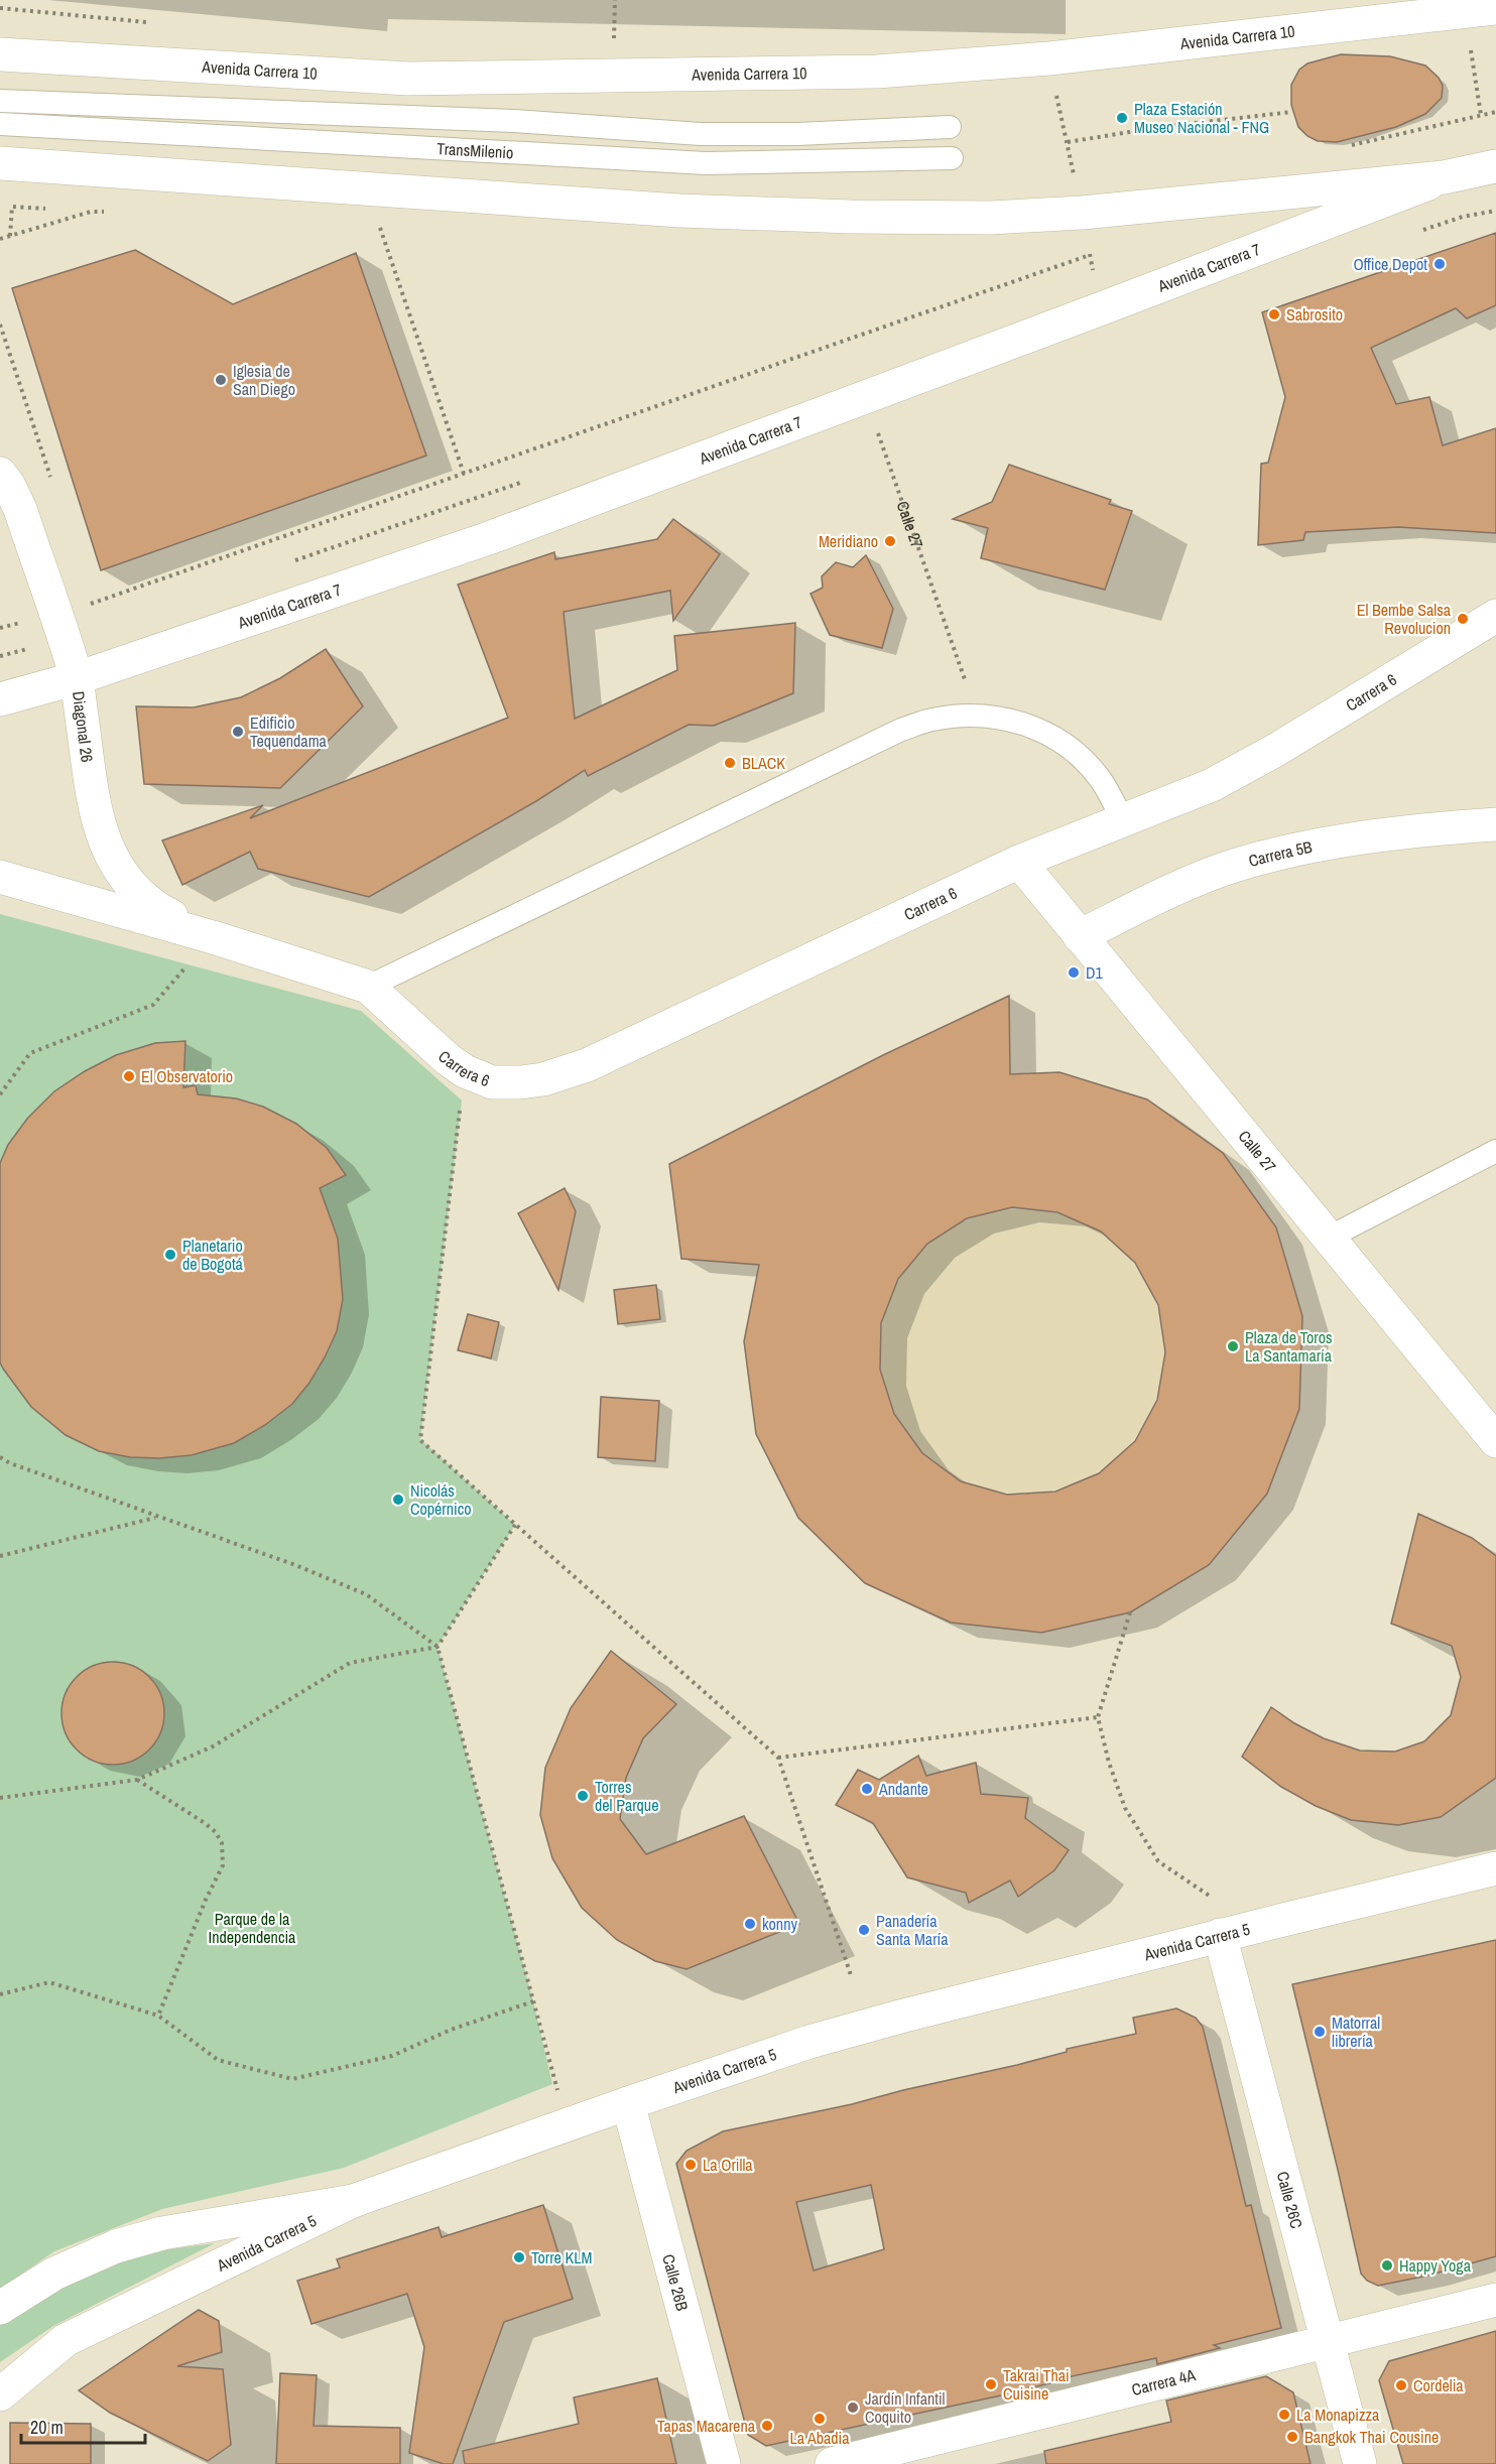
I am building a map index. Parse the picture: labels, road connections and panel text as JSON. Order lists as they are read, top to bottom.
{
  "streets": {
    "street": [
      "Avenida Carrera 10",
      "Avenida Carrera 7",
      "Calle 27",
      "Carrera 6",
      "Diagonal 26",
      "Carrera 5B",
      "Avenida Carrera 5",
      "Calle 26C",
      "Calle 26B",
      "Carrera 4A"
    ],
    "lane": ["TransMilenio"]
  },
  "crossings": [
    ["Avenida Carrera 7", "Calle 27"],
    ["Avenida Carrera 7", "Diagonal 26"],
    ["Calle 27", "Carrera 6"],
    ["Calle 27", "Carrera 5B"],
    ["Carrera 6", "Diagonal 26"],
    ["Avenida Carrera 5", "Calle 26C"],
    ["Avenida Carrera 5", "Calle 26B"],
    ["Calle 26C", "Carrera 4A"]
  ],
  "parks": ["Parque de la Independencia"],
  "places": [
    "Plaza Estación Museo Nacional - FNG",
    "Office Depot",
    "Sabrosito",
    "Iglesia de San Diego",
    "Meridiano",
    "El Bembe Salsa Revolucion",
    "Edificio Tequendama",
    "BLACK",
    "D1",
    "El Observatorio",
    "Planetario de Bogotá",
    "Plaza de Toros La Santamaría",
    "Nicolás Copérnico",
    "Andante",
    "Torres del Parque",
    "konny",
    "Panadería Santa María",
    "Matorral librería",
    "La Orilla",
    "Torre KLM",
    "Happy Yoga",
    "Takrai Thai Cuisine",
    "Cordelia",
    "Jardín Infantil Coquito",
    "La Monapizza",
    "La Abadia",
    "Tapas Macarena",
    "Bangkok Thai Cousine"
  ],
  "scale_bar": "20 m"
}
